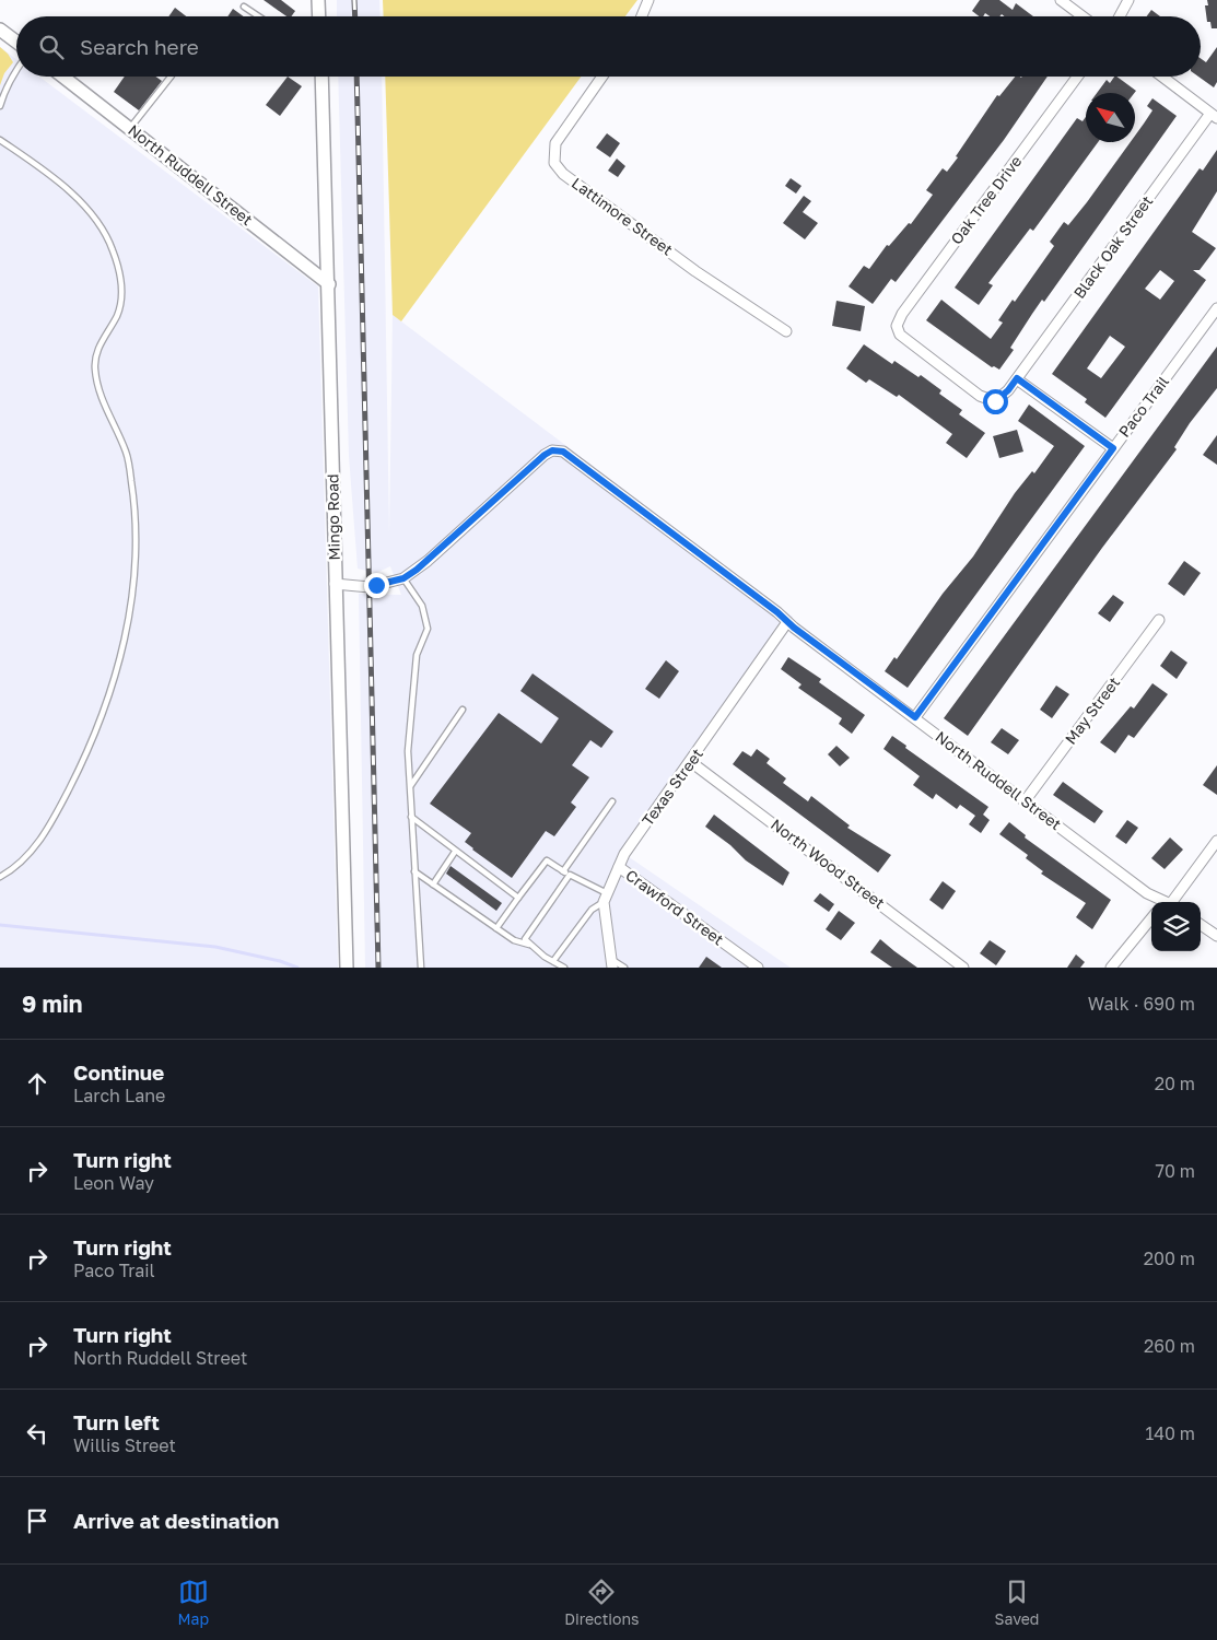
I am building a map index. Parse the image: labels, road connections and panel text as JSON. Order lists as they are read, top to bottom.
{
  "streets": {
    "street": [
      "North Ruddell Street",
      "Oak Tree Drive",
      "Lattimore Street",
      "Black Oak Street",
      "Paco Trail",
      "Mingo Road",
      "May Street",
      "Texas Street",
      "North Wood Street",
      "Crawford Street"
    ]
  },
  "crossings": [
    ["North Ruddell Street", "Paco Trail"],
    ["North Ruddell Street", "Mingo Road"],
    ["North Ruddell Street", "May Street"],
    ["North Ruddell Street", "Texas Street"],
    ["Oak Tree Drive", "Black Oak Street"],
    ["Texas Street", "North Wood Street"],
    ["Texas Street", "Crawford Street"]
  ],
  "north": "top left",
  "page": {
    "search": "Search here",
    "heading": ["9 min", "Walk · 690 m"],
    "list": [
      ["Continue", "Larch Lane", "20 m"],
      ["Turn right", "Leon Way", "70 m"],
      ["Turn right", "Paco Trail", "200 m"],
      ["Turn right", "North Ruddell Street", "260 m"],
      ["Turn left", "Willis Street", "140 m"],
      "Arrive at destination"
    ],
    "nav": ["Map", "Directions", "Saved"]
  }
}
